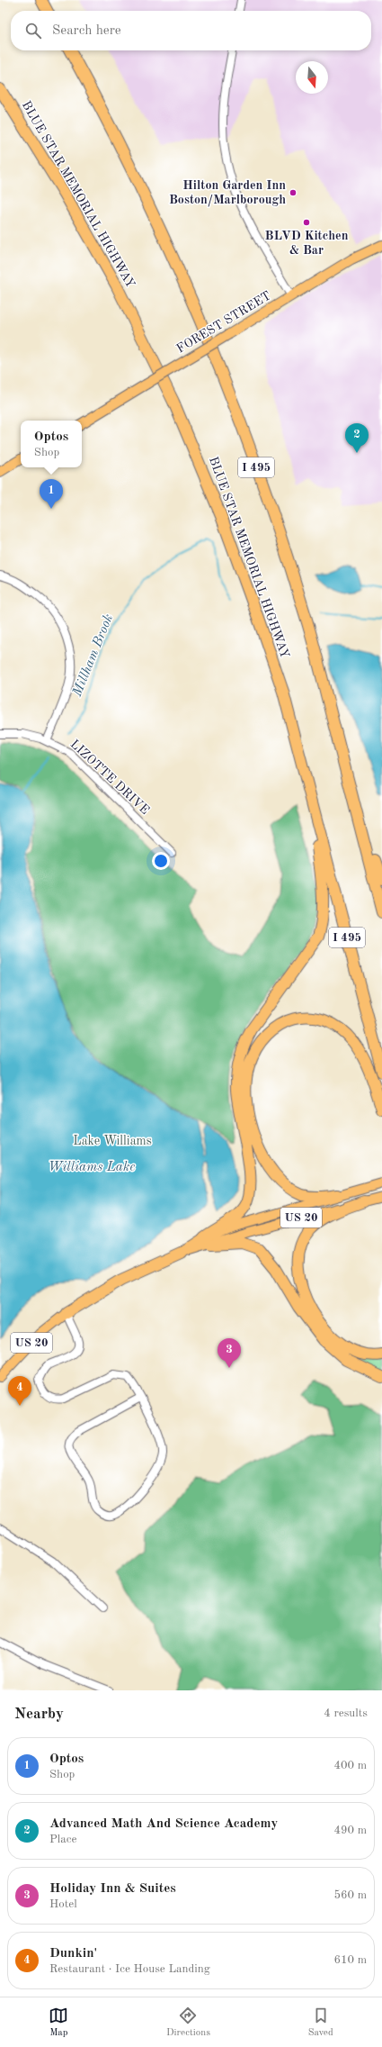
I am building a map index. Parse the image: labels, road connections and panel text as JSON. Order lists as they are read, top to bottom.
{
  "streets": {
    "highway": ["BLUE STAR MEMORIAL HIGHWAY", "I 495", "US 20"],
    "main road": ["FOREST STREET"],
    "street": ["LIZOTTE DRIVE"]
  },
  "water": ["Millham Brook", "Williams Lake"],
  "parks": ["Lake Williams"],
  "places": ["Hilton Garden Inn Boston/Marlborough", "BLVD Kitchen & Bar"],
  "north": "bottom",
  "page": {
    "search": "Search here",
    "popup": ["Optos", "Shop"],
    "pins": [
      "2",
      "1",
      "3",
      "4"
    ],
    "heading": ["Nearby", "4 results"],
    "list": [
      {
        "mark": "1",
        "name": "Optos",
        "note": "Shop",
        "value": "400 m"
      },
      {
        "mark": "2",
        "name": "Advanced Math And Science Academy",
        "note": "Place",
        "value": "490 m"
      },
      {
        "mark": "3",
        "name": "Holiday Inn & Suites",
        "note": "Hotel",
        "value": "560 m"
      },
      {
        "mark": "4",
        "name": "Dunkin'",
        "note": "Restaurant · Ice House Landing",
        "value": "610 m"
      }
    ],
    "nav": ["Map", "Directions", "Saved"]
  }
}
